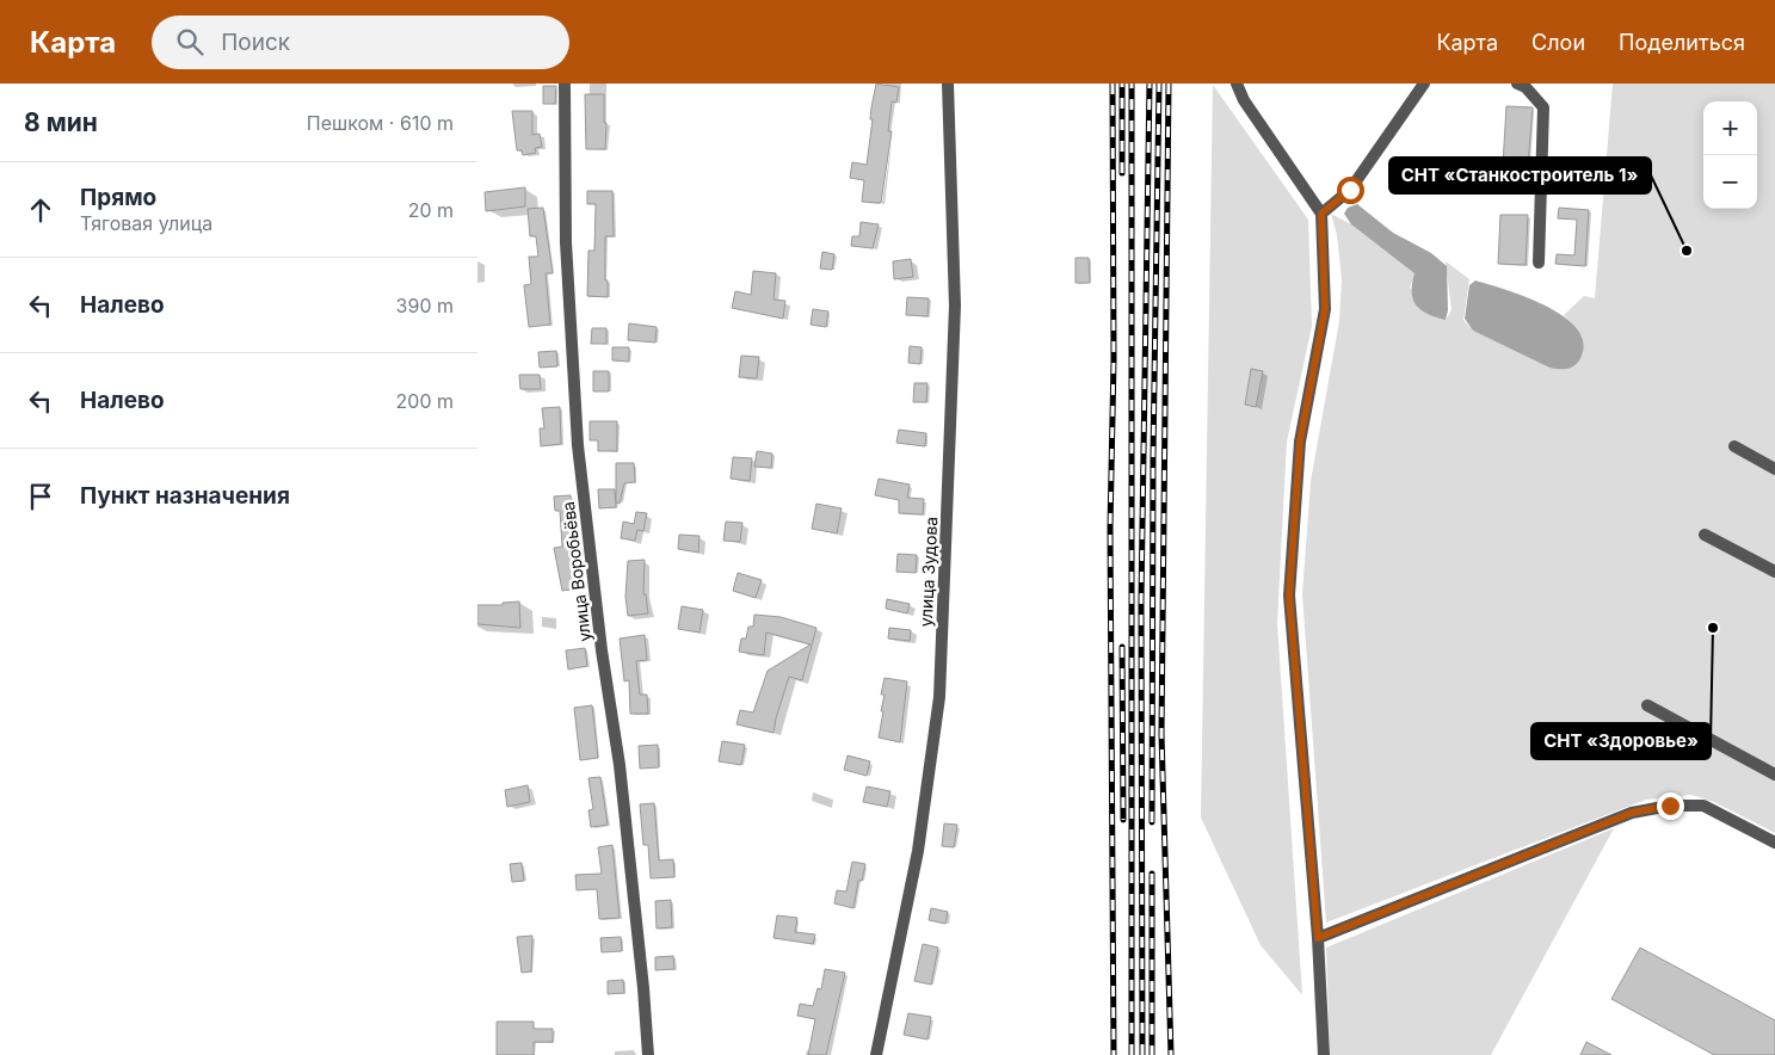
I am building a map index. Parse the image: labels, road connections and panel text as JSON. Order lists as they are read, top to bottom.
{
  "streets": {
    "street": ["улица Воробьёва", "улица Зудова"]
  },
  "places": ["СНТ «Станкостроитель 1»", "СНТ «Здоровье»"],
  "page": {
    "header": "Карта",
    "search": "Поиск",
    "nav": ["Карта", "Слои", "Поделиться"],
    "heading": ["8 мин", "Пешком · 610 m"],
    "map_buttons": ["+", "−"],
    "list": [
      ["Прямо", "Тяговая улица", "20 m"],
      ["Налево", "390 m"],
      ["Налево", "200 m"],
      "Пункт назначения"
    ]
  }
}
